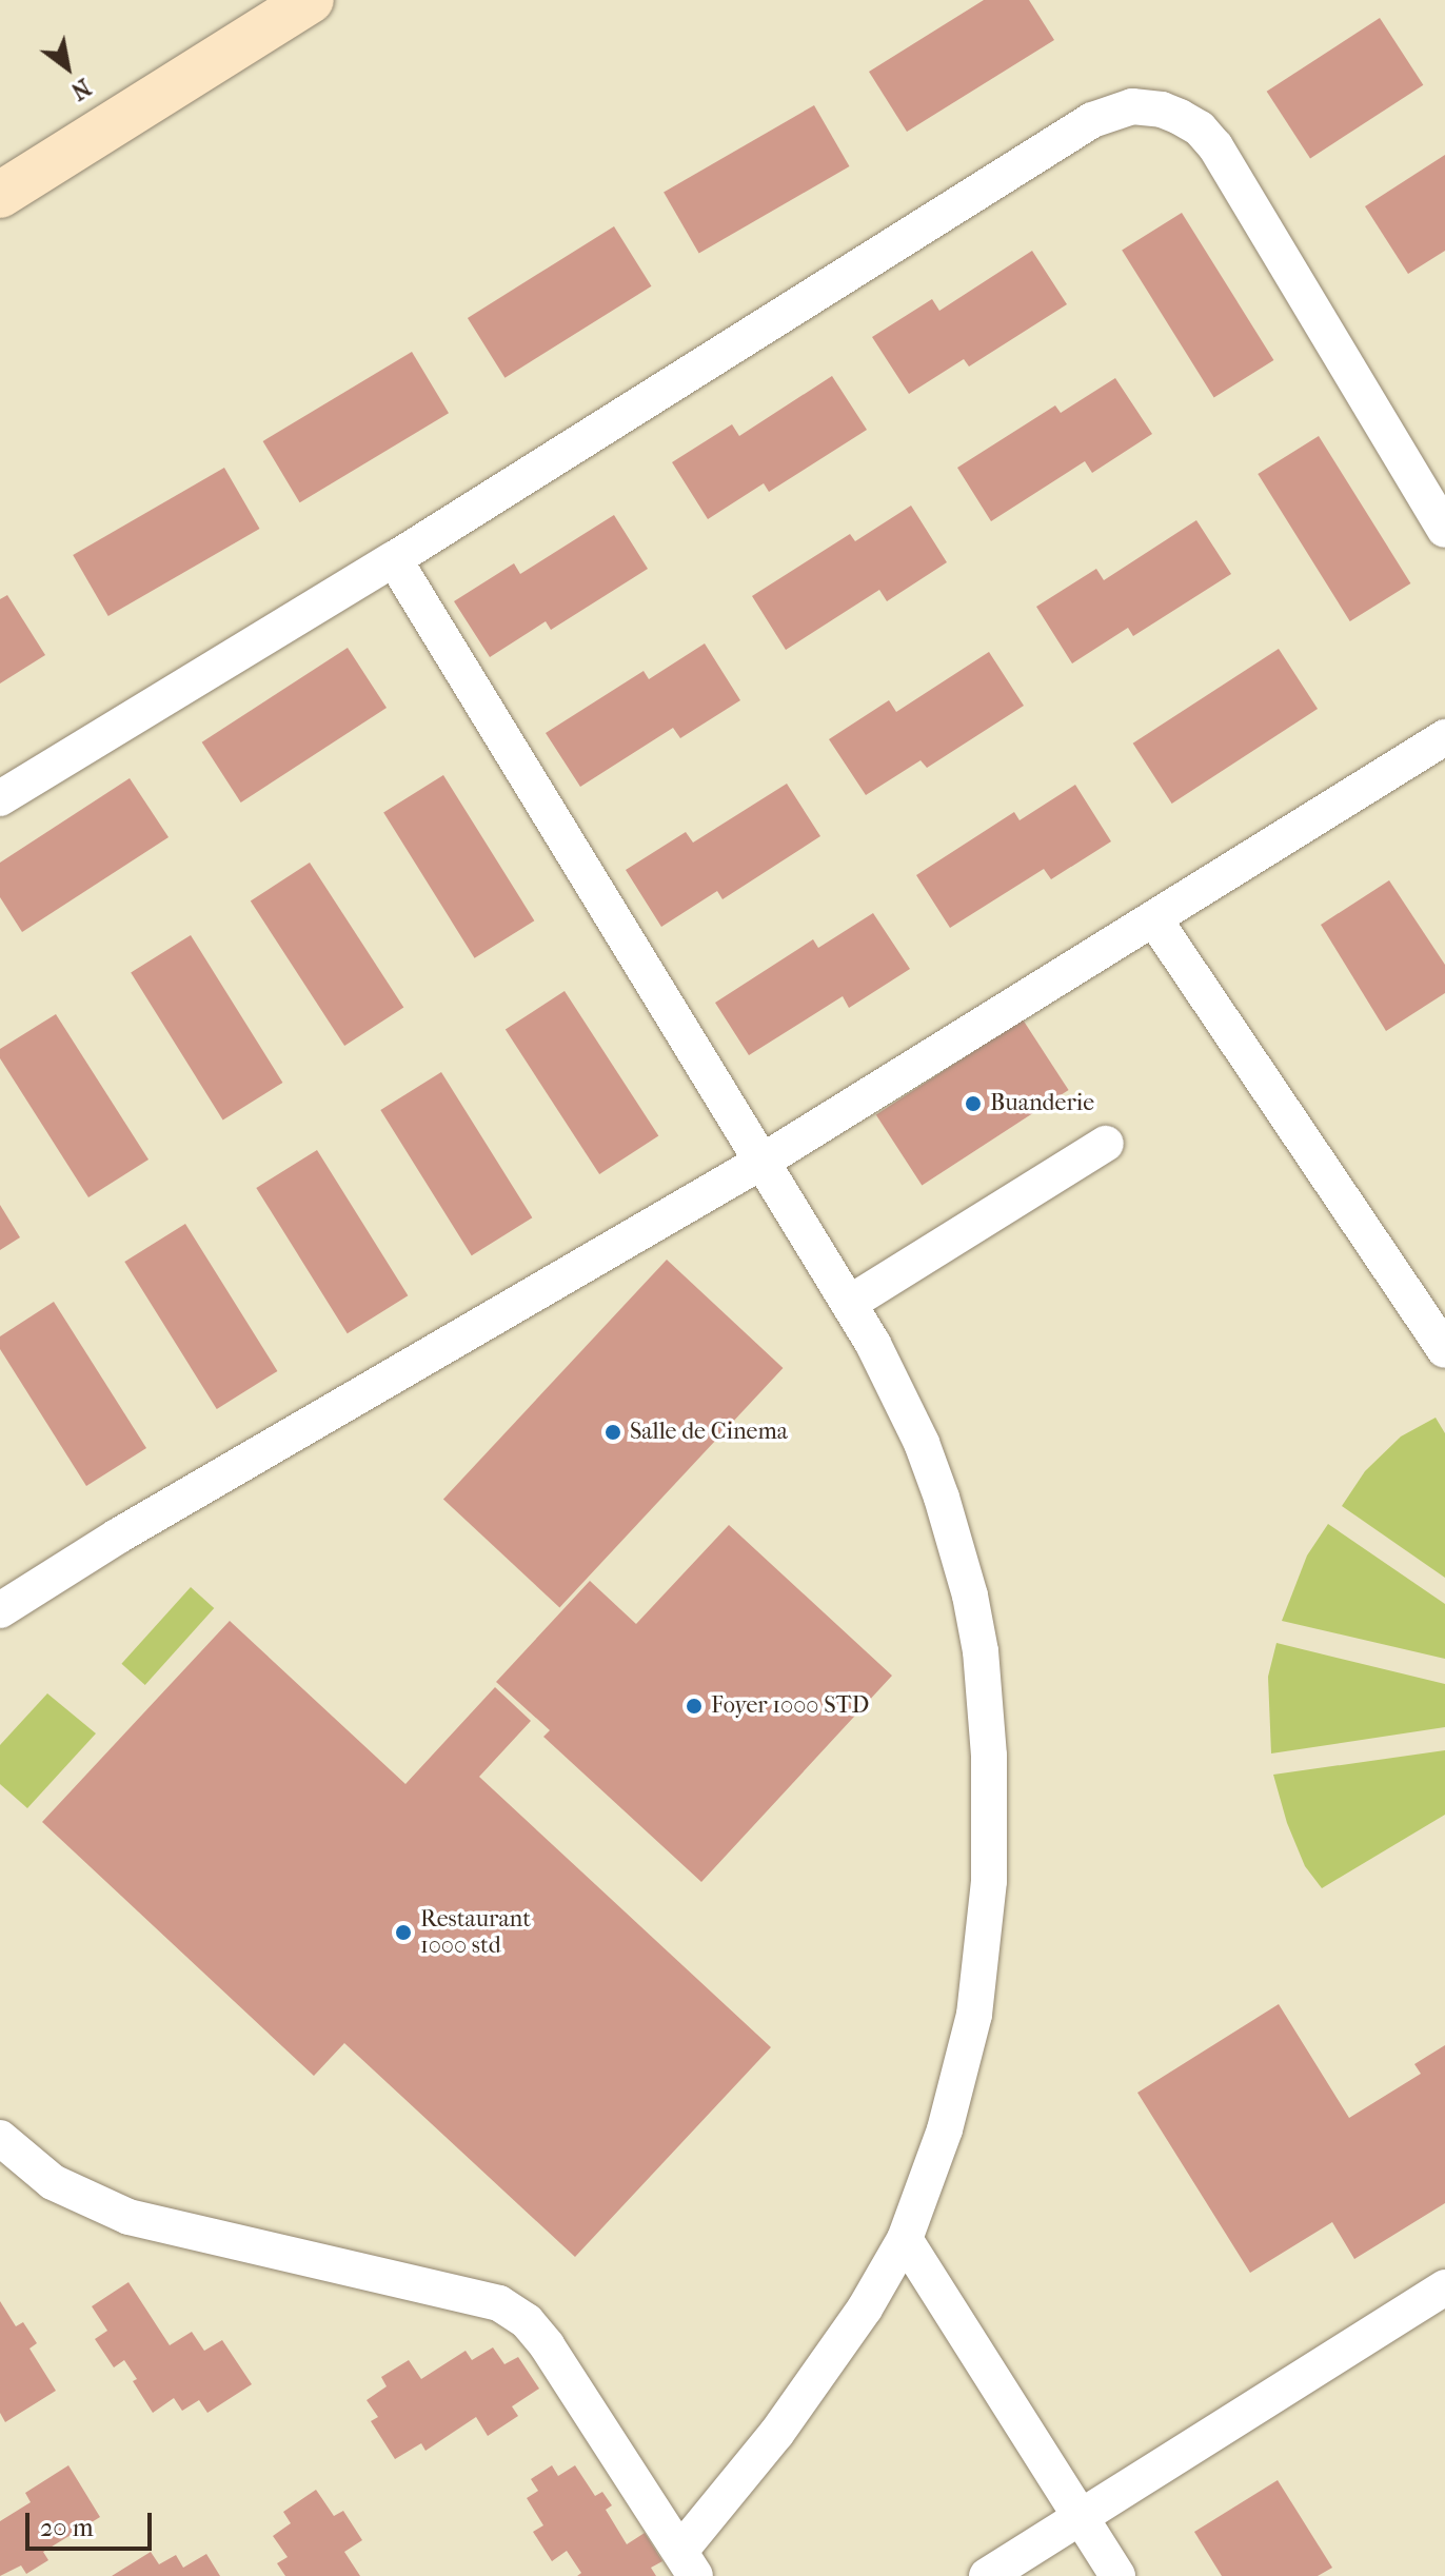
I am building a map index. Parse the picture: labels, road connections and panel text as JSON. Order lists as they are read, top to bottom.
{
  "places": [
    "Buanderie",
    "Salle de Cinema",
    "Foyer 1000 STD",
    "Restaurant 1000 std"
  ],
  "scale_bar": "20 m",
  "north": "bottom right"
}
